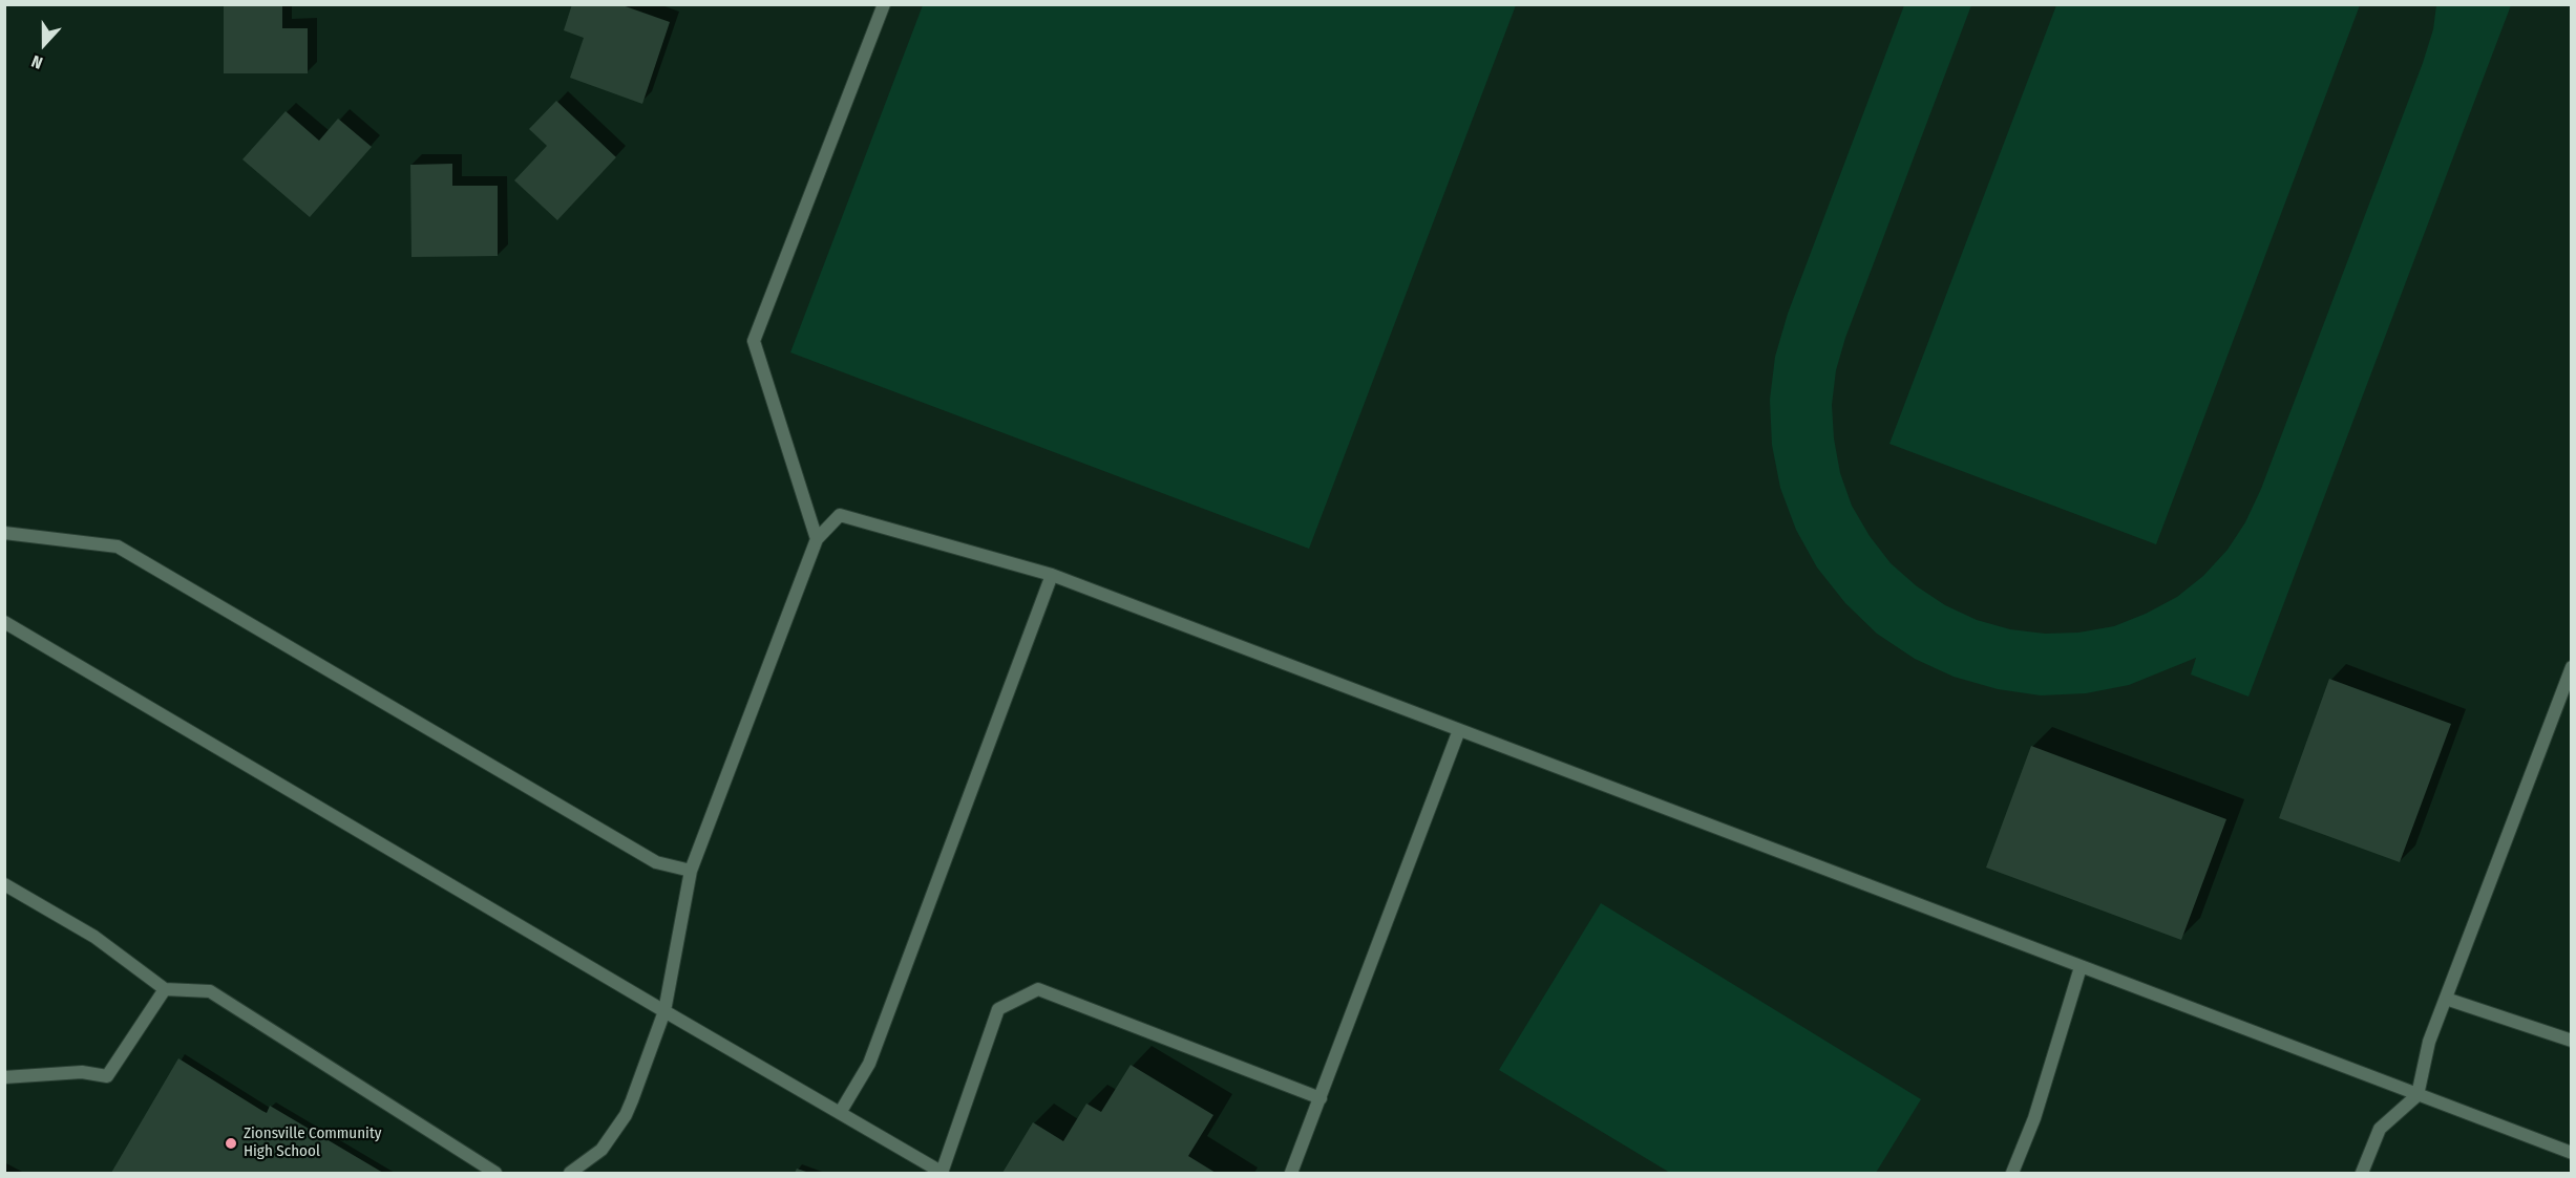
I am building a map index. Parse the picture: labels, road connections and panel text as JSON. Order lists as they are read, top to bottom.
{
  "places": ["Zionsville Community High School"],
  "north": "bottom"
}
